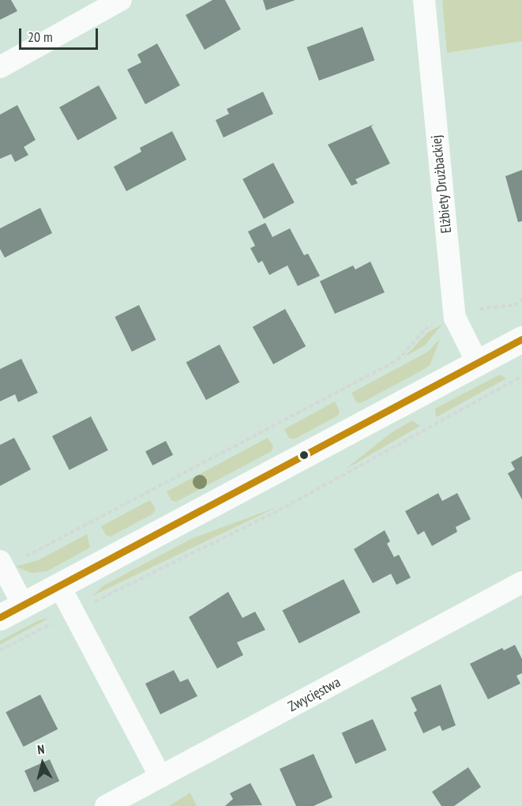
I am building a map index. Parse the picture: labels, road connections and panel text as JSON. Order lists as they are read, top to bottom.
{
  "streets": {
    "street": ["Elżbiety Drużbackiej", "Zwycięstwa"]
  },
  "scale_bar": "20 m",
  "north": "top"
}
